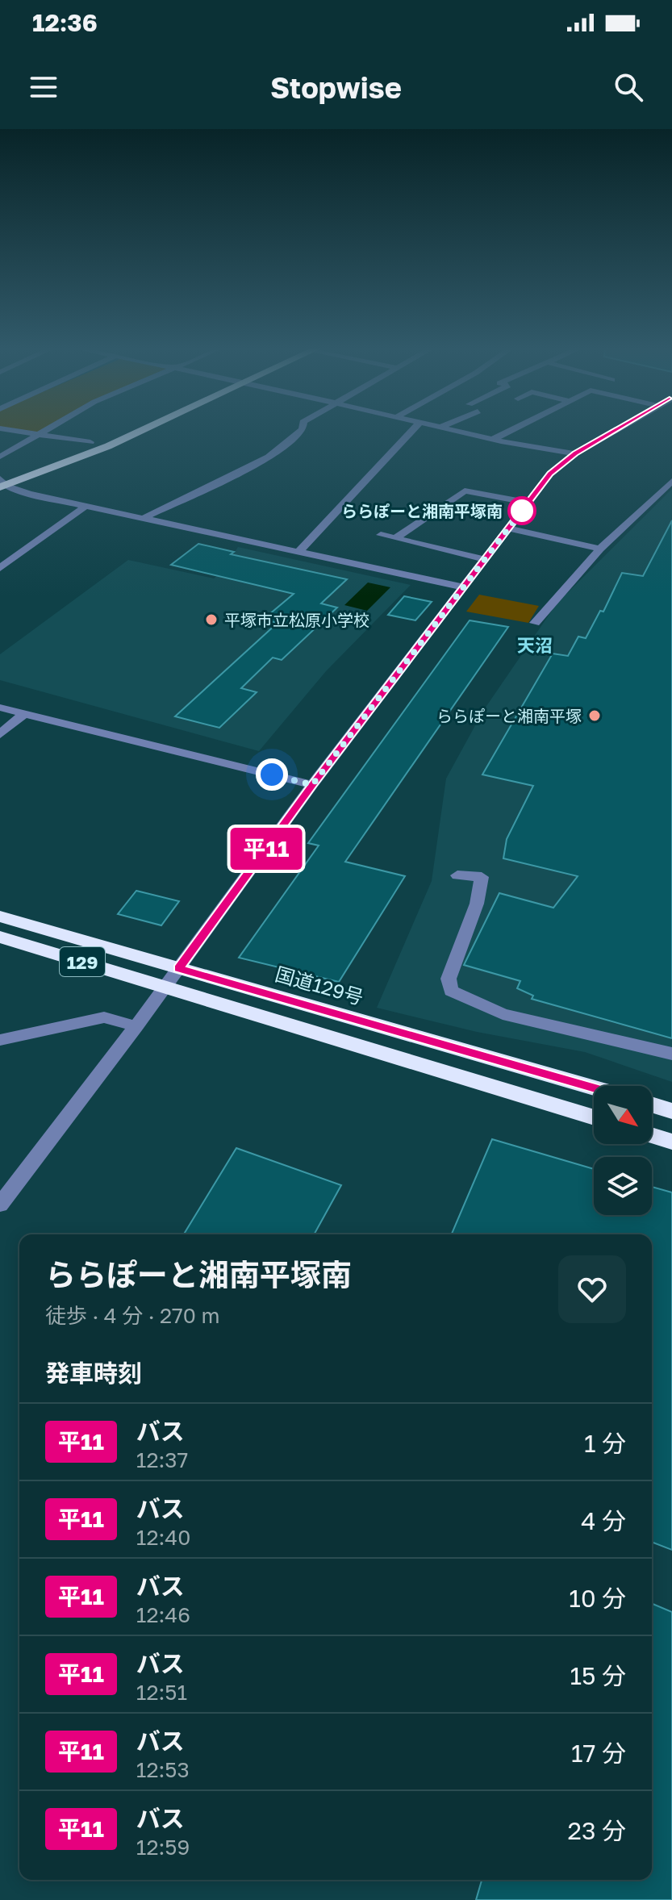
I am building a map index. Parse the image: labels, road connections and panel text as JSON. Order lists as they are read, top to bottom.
{
  "streets": {
    "highway": ["129", "国道129号"]
  },
  "districts": ["天沼"],
  "places": ["ららぽーと湘南平塚南", "平塚市立松原小学校", "ららぽーと湘南平塚"],
  "lines": ["bus line 平11"],
  "north": "bottom right",
  "page": {
    "status": "12:36",
    "header": "Stopwise",
    "on_map": "平11",
    "heading": [
      ["ららぽーと湘南平塚南", "徒歩 · 4 分 · 270 m"],
      "発車時刻"
    ],
    "list": [
      {
        "mark": "平11",
        "name": "バス",
        "note": "12:37",
        "value": "1 分"
      },
      {
        "mark": "平11",
        "name": "バス",
        "note": "12:40",
        "value": "4 分"
      },
      {
        "mark": "平11",
        "name": "バス",
        "note": "12:46",
        "value": "10 分"
      },
      {
        "mark": "平11",
        "name": "バス",
        "note": "12:51",
        "value": "15 分"
      },
      {
        "mark": "平11",
        "name": "バス",
        "note": "12:53",
        "value": "17 分"
      },
      {
        "mark": "平11",
        "name": "バス",
        "note": "12:59",
        "value": "23 分"
      }
    ]
  }
}
